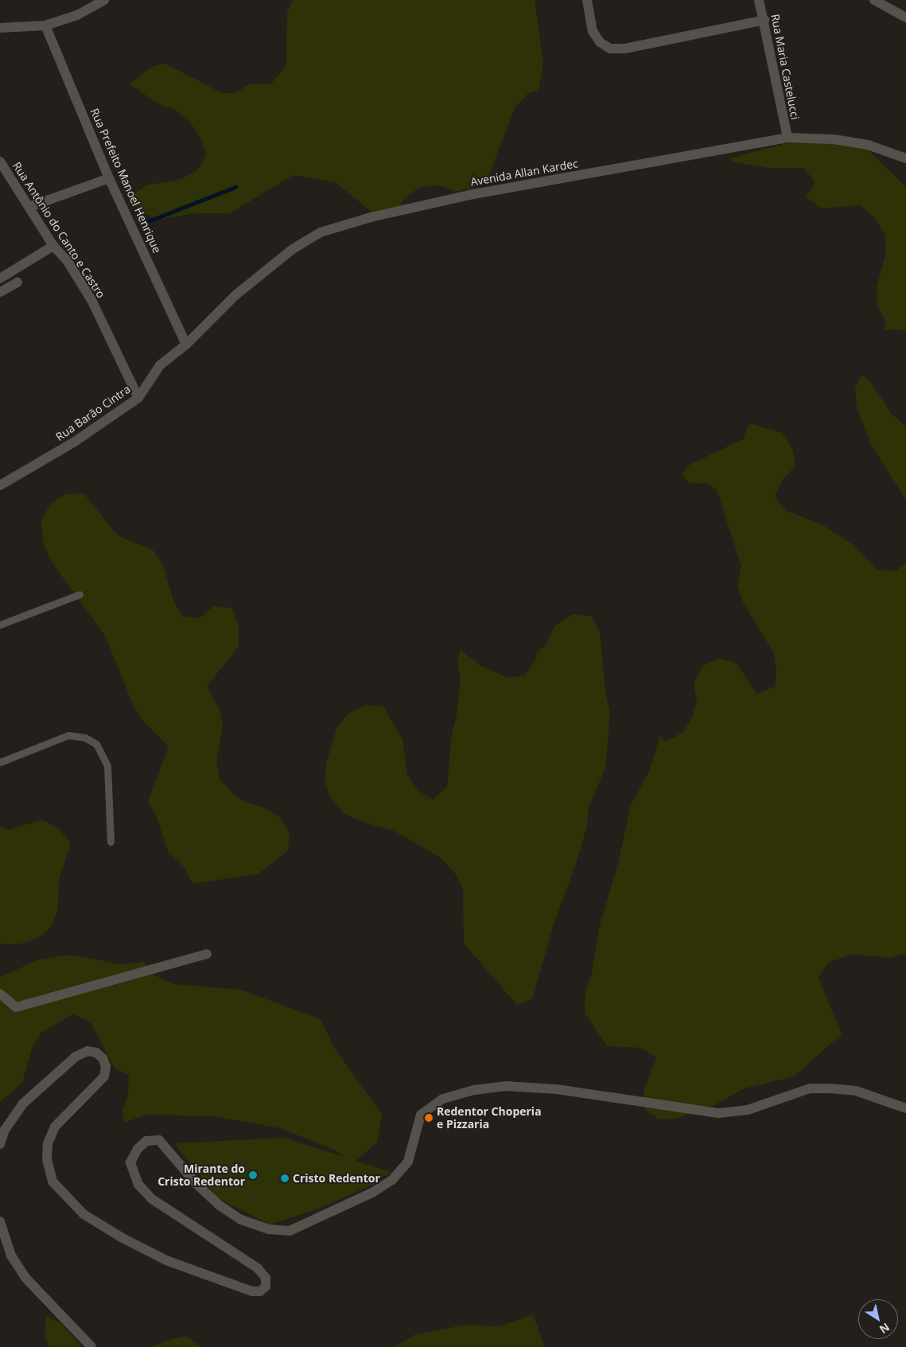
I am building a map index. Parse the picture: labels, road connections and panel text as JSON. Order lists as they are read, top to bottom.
{
  "streets": {
    "street": [
      "Rua Maria Castelucci",
      "Avenida Allan Kardec",
      "Rua Prefeito Manoel Henrique",
      "Rua Antônio do Canto e Castro",
      "Rua Barão Cintra"
    ]
  },
  "crossings": [
    ["Rua Maria Castelucci", "Avenida Allan Kardec"],
    ["Avenida Allan Kardec", "Rua Prefeito Manoel Henrique"],
    ["Avenida Allan Kardec", "Rua Barão Cintra"],
    ["Rua Prefeito Manoel Henrique", "Rua Barão Cintra"],
    ["Rua Antônio do Canto e Castro", "Rua Barão Cintra"]
  ],
  "places": ["Redentor Choperia e Pizzaria", "Mirante do Cristo Redentor", "Cristo Redentor"],
  "north": "bottom right"
}
